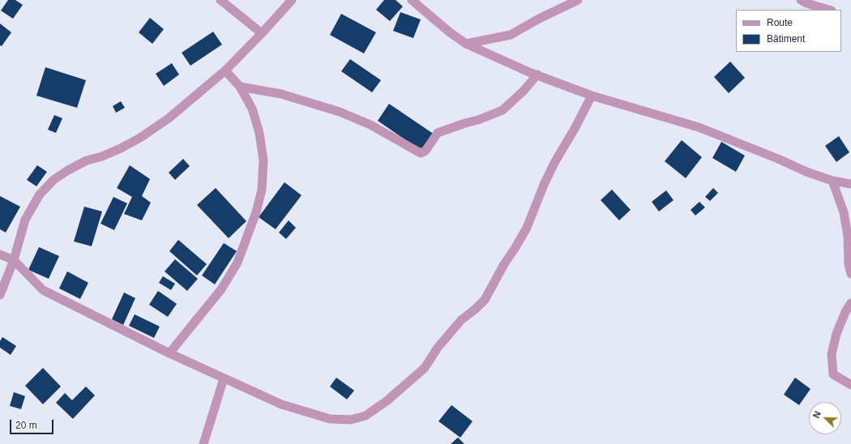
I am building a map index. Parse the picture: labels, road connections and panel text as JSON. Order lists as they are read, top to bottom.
{
  "legend": ["Route", "Bâtiment"],
  "scale_bar": "20 m",
  "north": "top left"
}
